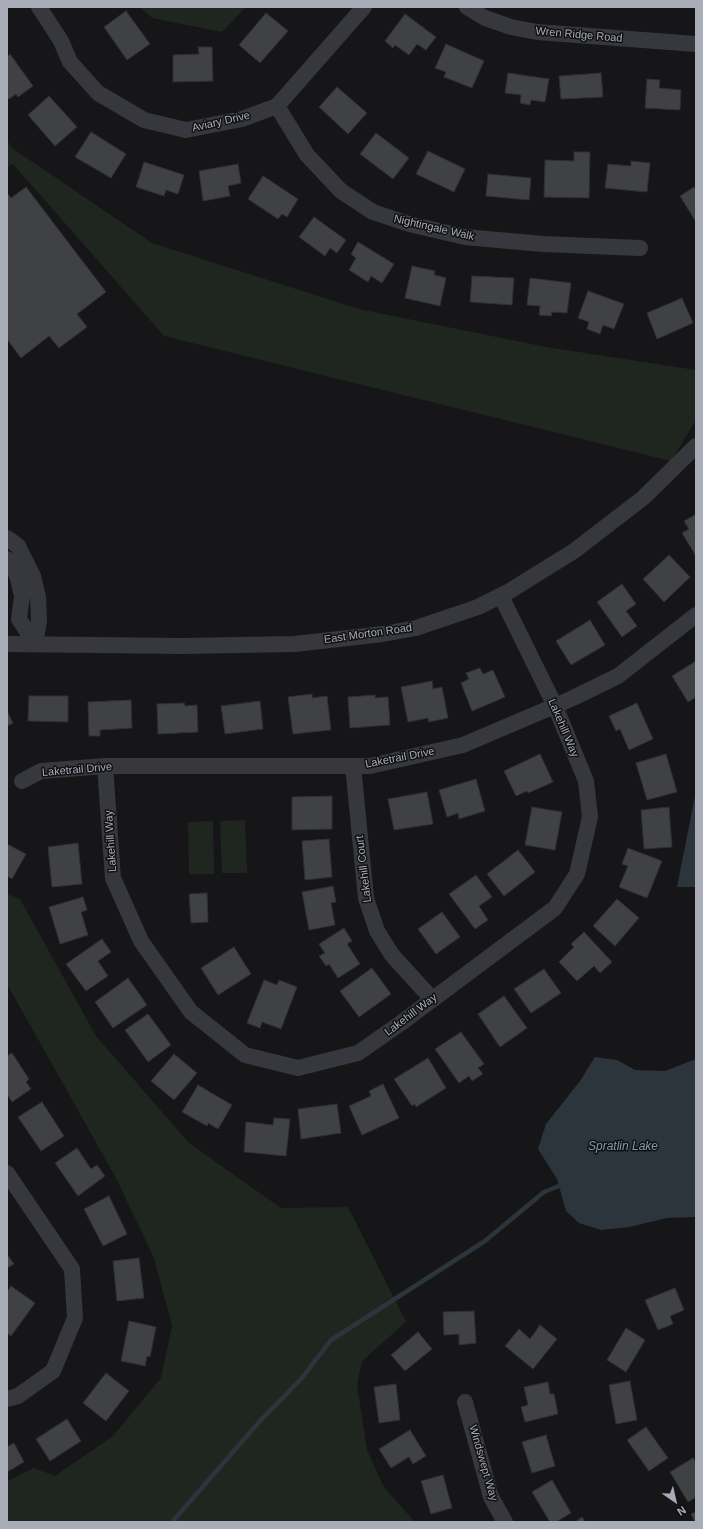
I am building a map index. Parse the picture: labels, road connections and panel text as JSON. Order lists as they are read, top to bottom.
{
  "streets": {
    "street": [
      "Wren Ridge Road",
      "Aviary Drive",
      "Nightingale Walk",
      "East Morton Road",
      "Lakehill Way",
      "Laketrail Drive",
      "Lakehill Court",
      "Windswept Way"
    ]
  },
  "crossings": [
    ["Aviary Drive", "Nightingale Walk"],
    ["East Morton Road", "Lakehill Way"],
    ["Lakehill Way", "Laketrail Drive"],
    ["Lakehill Way", "Lakehill Court"],
    ["Laketrail Drive", "Lakehill Court"]
  ],
  "water": ["Spratlin Lake"],
  "north": "bottom right"
}
